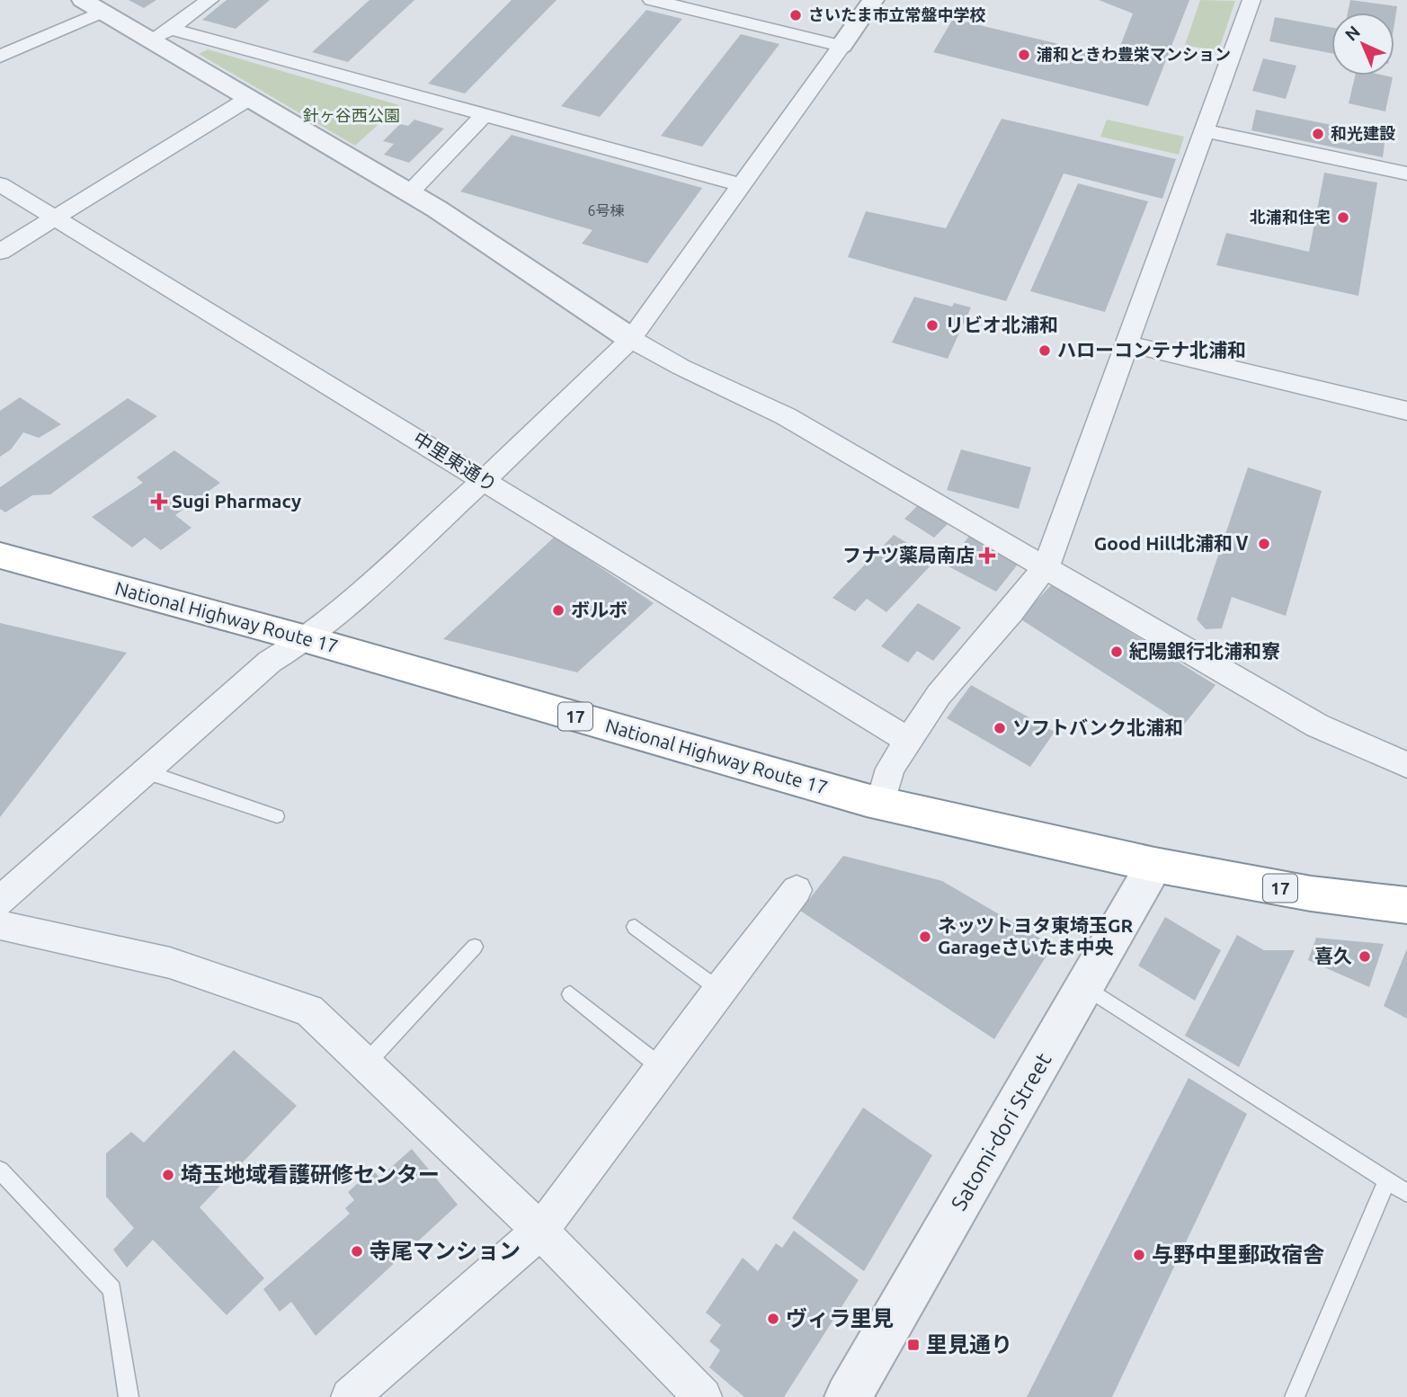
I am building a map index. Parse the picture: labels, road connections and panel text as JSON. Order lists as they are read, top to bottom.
{
  "streets": {
    "highway": ["National Highway Route 17", "17"],
    "street": ["中里東通り", "Satomi-dori Street"]
  },
  "crossings": [
    ["National Highway Route 17", "Satomi-dori Street"]
  ],
  "parks": ["針ヶ谷西公園"],
  "places": {
    "other": [
      "さいたま市立常盤中学校",
      "浦和ときわ豊栄マンション",
      "和光建設",
      "北浦和住宅",
      "リビオ北浦和",
      "ハローコンテナ北浦和",
      "Good Hill北浦和Ⅴ",
      "ボルボ",
      "紀陽銀行北浦和寮",
      "ソフトバンク北浦和",
      "ネッツトヨタ東埼玉GR Garageさいたま中央",
      "喜久",
      "埼玉地域看護研修センター",
      "寺尾マンション",
      "与野中里郵政宿舎",
      "ヴィラ里見"
    ],
    "health": ["Sugi Pharmacy", "フナツ薬局南店"],
    "transit": ["里見通り"]
  },
  "house_numbers": ["6号棟"],
  "north": "top left"
}
